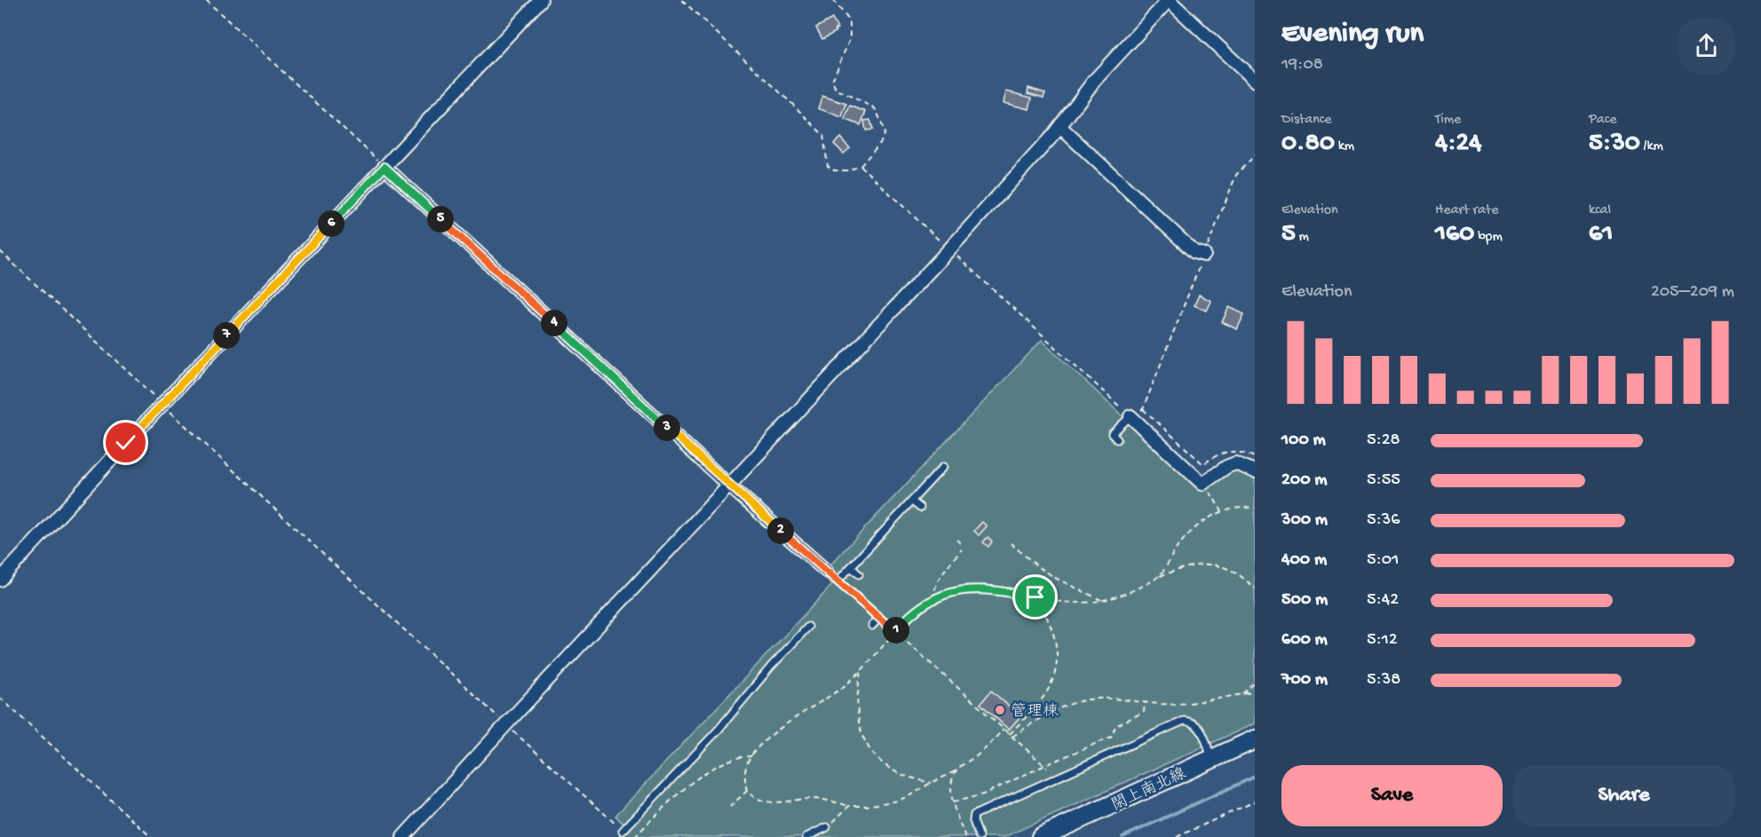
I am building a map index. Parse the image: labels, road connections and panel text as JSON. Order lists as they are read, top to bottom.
{
  "streets": {
    "street": ["閖上南北線"]
  },
  "places": ["管理棟"],
  "page": {
    "heading": ["Evening run", "19:08"],
    "stats": [
      ["Distance", "0.80 km"],
      ["Time", "4:24"],
      ["Pace", "5:30 /km"],
      ["Elevation", "5 m"],
      ["Heart rate", "160 bpm"],
      ["kcal", "61"]
    ],
    "pins": [
      "5",
      "6",
      "4",
      "7",
      "3",
      "2",
      "1"
    ],
    "chart": ["Elevation", "205–209 m"],
    "list": [
      {
        "name": "100 m",
        "note": "5:28"
      },
      {
        "name": "200 m",
        "note": "5:55"
      },
      {
        "name": "300 m",
        "note": "5:36"
      },
      {
        "name": "400 m",
        "note": "5:01"
      },
      {
        "name": "500 m",
        "note": "5:42"
      },
      {
        "name": "600 m",
        "note": "5:12"
      },
      {
        "name": "700 m",
        "note": "5:38"
      }
    ],
    "buttons": ["Save", "Share"]
  }
}
